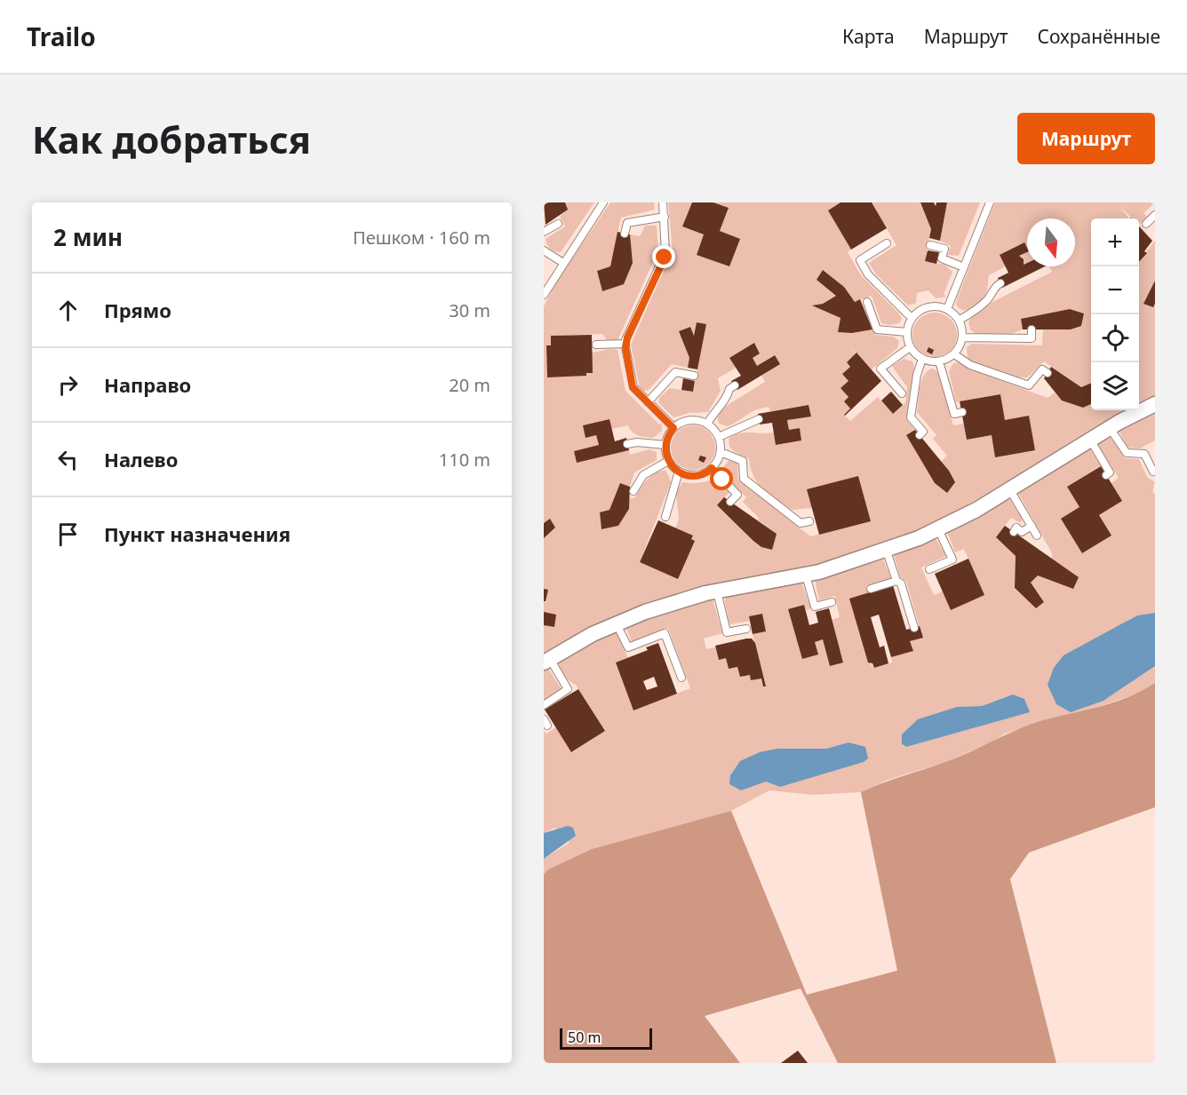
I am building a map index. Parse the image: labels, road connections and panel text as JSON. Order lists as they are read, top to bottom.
{
  "scale_bar": "50 m",
  "north": "bottom",
  "page": {
    "header": "Trailo",
    "nav": ["Карта", "Маршрут", "Сохранённые"],
    "buttons": "Маршрут",
    "title": "Как добраться",
    "heading": ["2 мин", "Пешком · 160 m"],
    "map_buttons": ["+", "−"],
    "list": [
      ["Прямо", "30 m"],
      ["Направо", "20 m"],
      ["Налево", "110 m"],
      "Пункт назначения"
    ],
    "scale": "50 m"
  }
}
